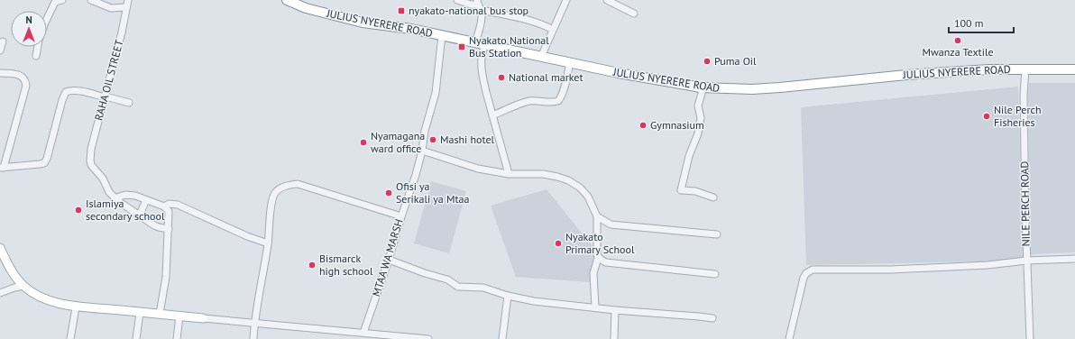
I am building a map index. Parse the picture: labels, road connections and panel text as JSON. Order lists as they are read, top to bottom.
{
  "streets": {
    "highway": ["JULIUS NYERERE ROAD"],
    "street": ["RAHA OIL STREET", "NILE PERCH ROAD", "MTAA WA MARSH"]
  },
  "crossings": [
    ["JULIUS NYERERE ROAD", "NILE PERCH ROAD"],
    ["JULIUS NYERERE ROAD", "MTAA WA MARSH"]
  ],
  "places": {
    "transit": ["nyakato-national bus stop", "Nyakato National Bus Station"],
    "other": [
      "Mwanza Textile",
      "Puma Oil",
      "National market",
      "Nile Perch Fisheries",
      "Gymnasium",
      "Mashi hotel",
      "Nyamagana ward office",
      "Ofisi ya Serikali ya Mtaa",
      "Islamiya secondary school",
      "Nyakato Primary School",
      "Bismarck high school"
    ]
  },
  "scale_bar": "100 m",
  "north": "top"
}
